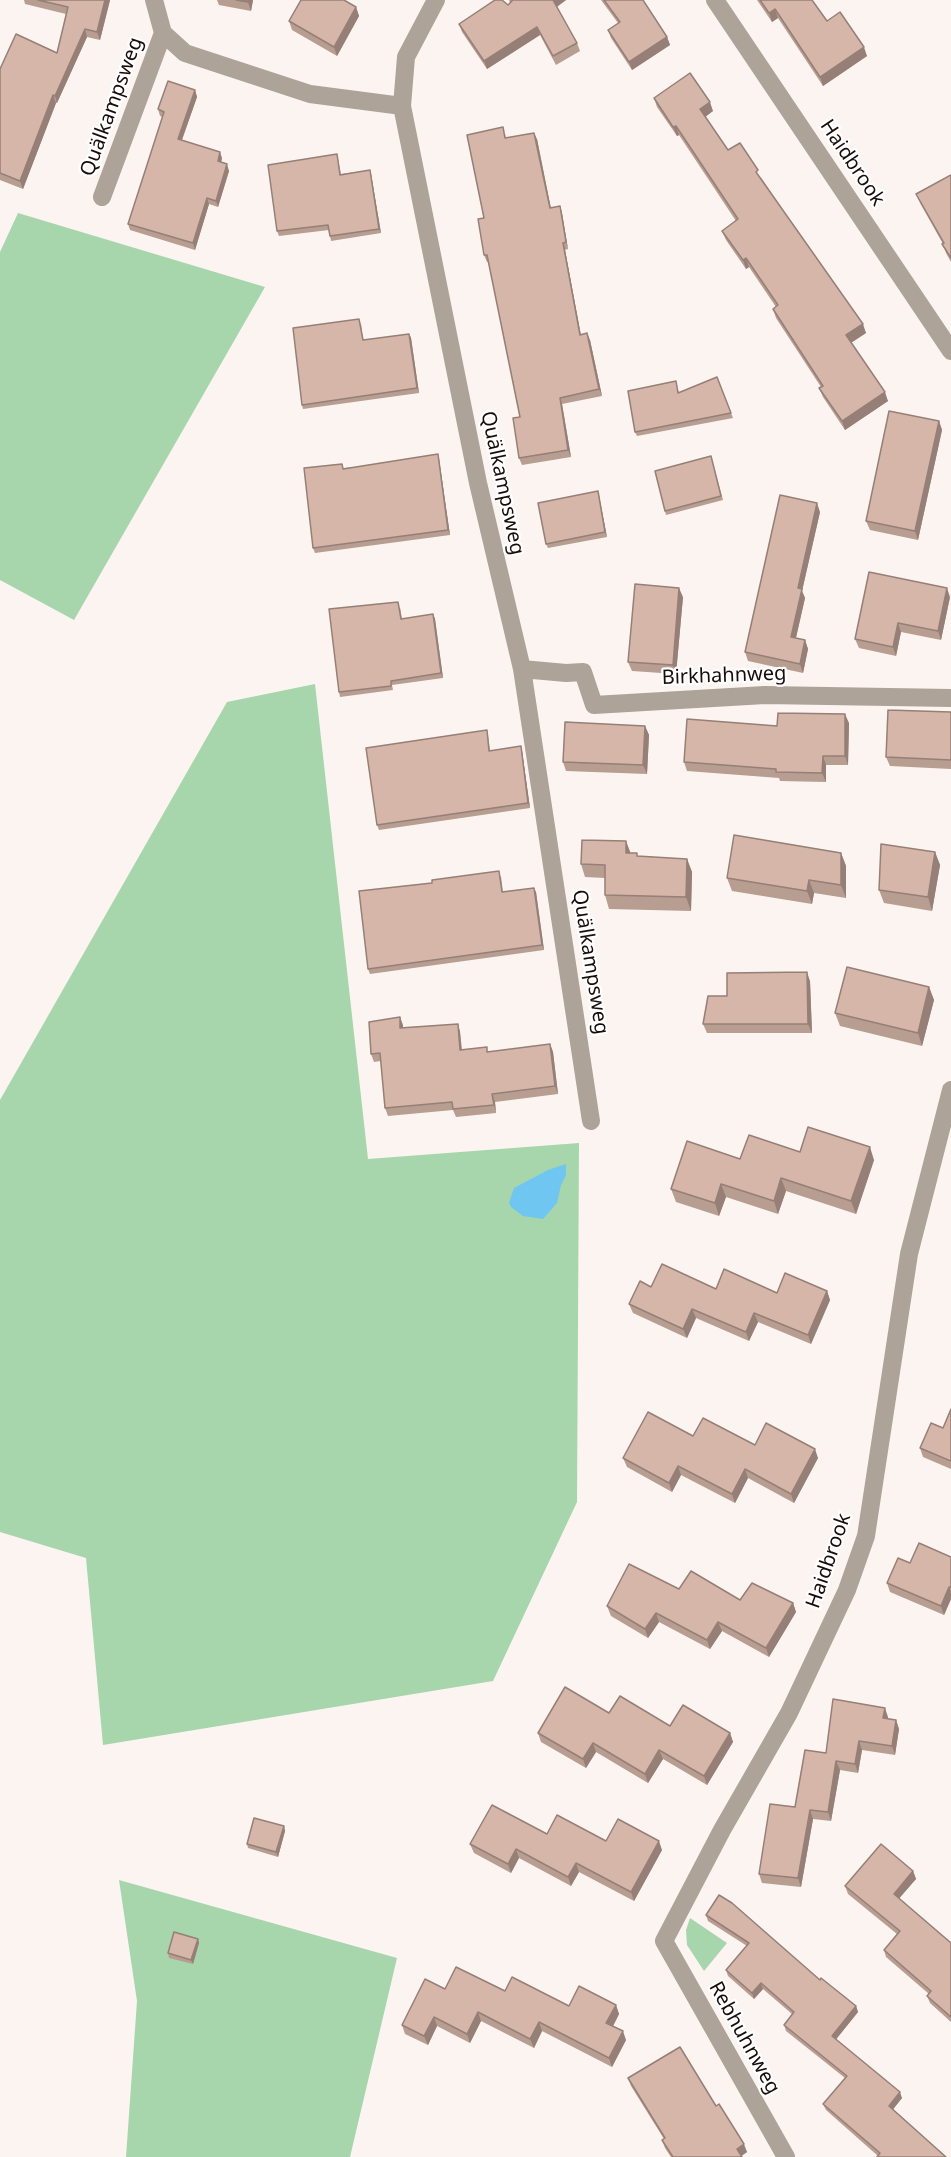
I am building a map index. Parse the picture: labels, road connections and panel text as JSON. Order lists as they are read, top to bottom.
{
  "streets": {
    "street": [
      "Quälkampsweg",
      "Haidbrook",
      "Birkhahnweg",
      "Rebhuhnweg"
    ]
  },
  "crossings": [
    ["Quälkampsweg", "Birkhahnweg"],
    ["Haidbrook", "Rebhuhnweg"]
  ]
}
